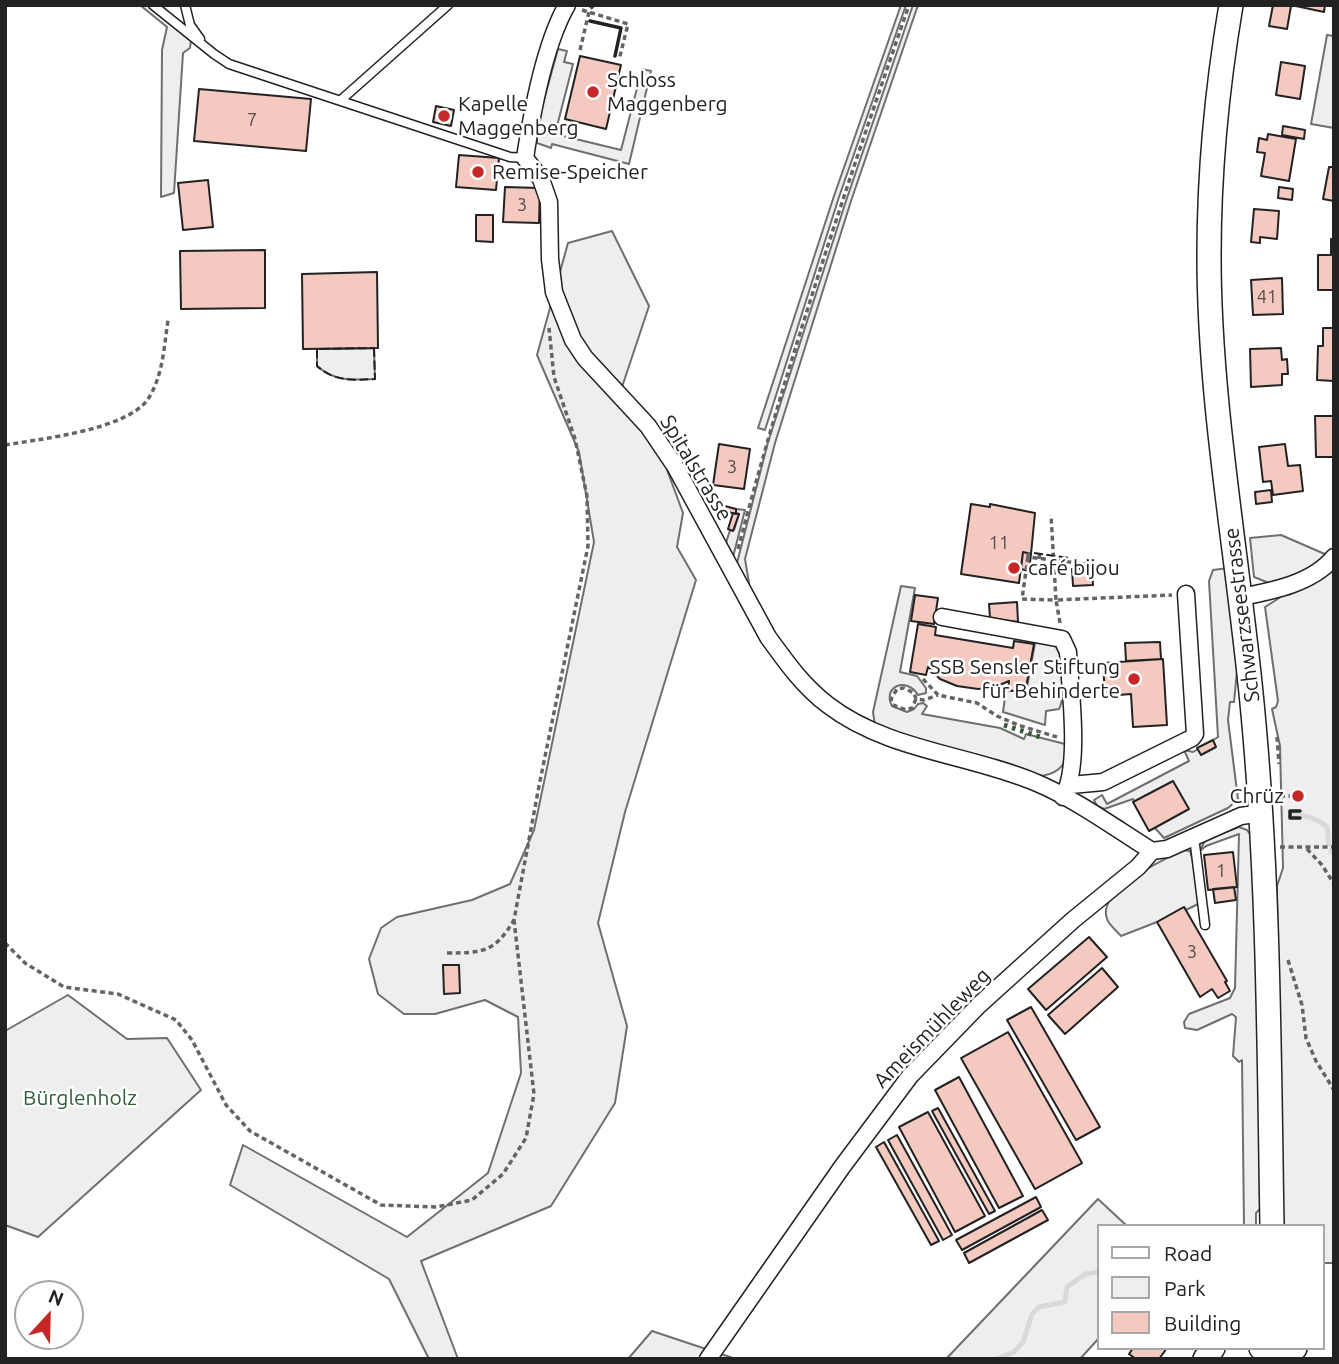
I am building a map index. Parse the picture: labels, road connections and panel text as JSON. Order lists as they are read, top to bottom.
{
  "streets": {
    "main road": ["Schwarzseestrasse"],
    "street": ["Spitalstrasse", "Ameismühleweg"]
  },
  "crossings": [
    ["Spitalstrasse", "Ameismühleweg"],
    ["Schwarzseestrasse", "Ameismühleweg"]
  ],
  "parks": ["Bürglenholz"],
  "places": [
    "Schloss Maggenberg",
    "Kapelle Maggenberg",
    "Remise-Speicher",
    "café bijou",
    "SSB Sensler Stiftung für Behinderte",
    "Chrüz"
  ],
  "house_numbers": [
    "7",
    "3",
    "41",
    "3",
    "11",
    "1",
    "3"
  ],
  "legend": ["Road", "Park", "Building"],
  "north": "top"
}
